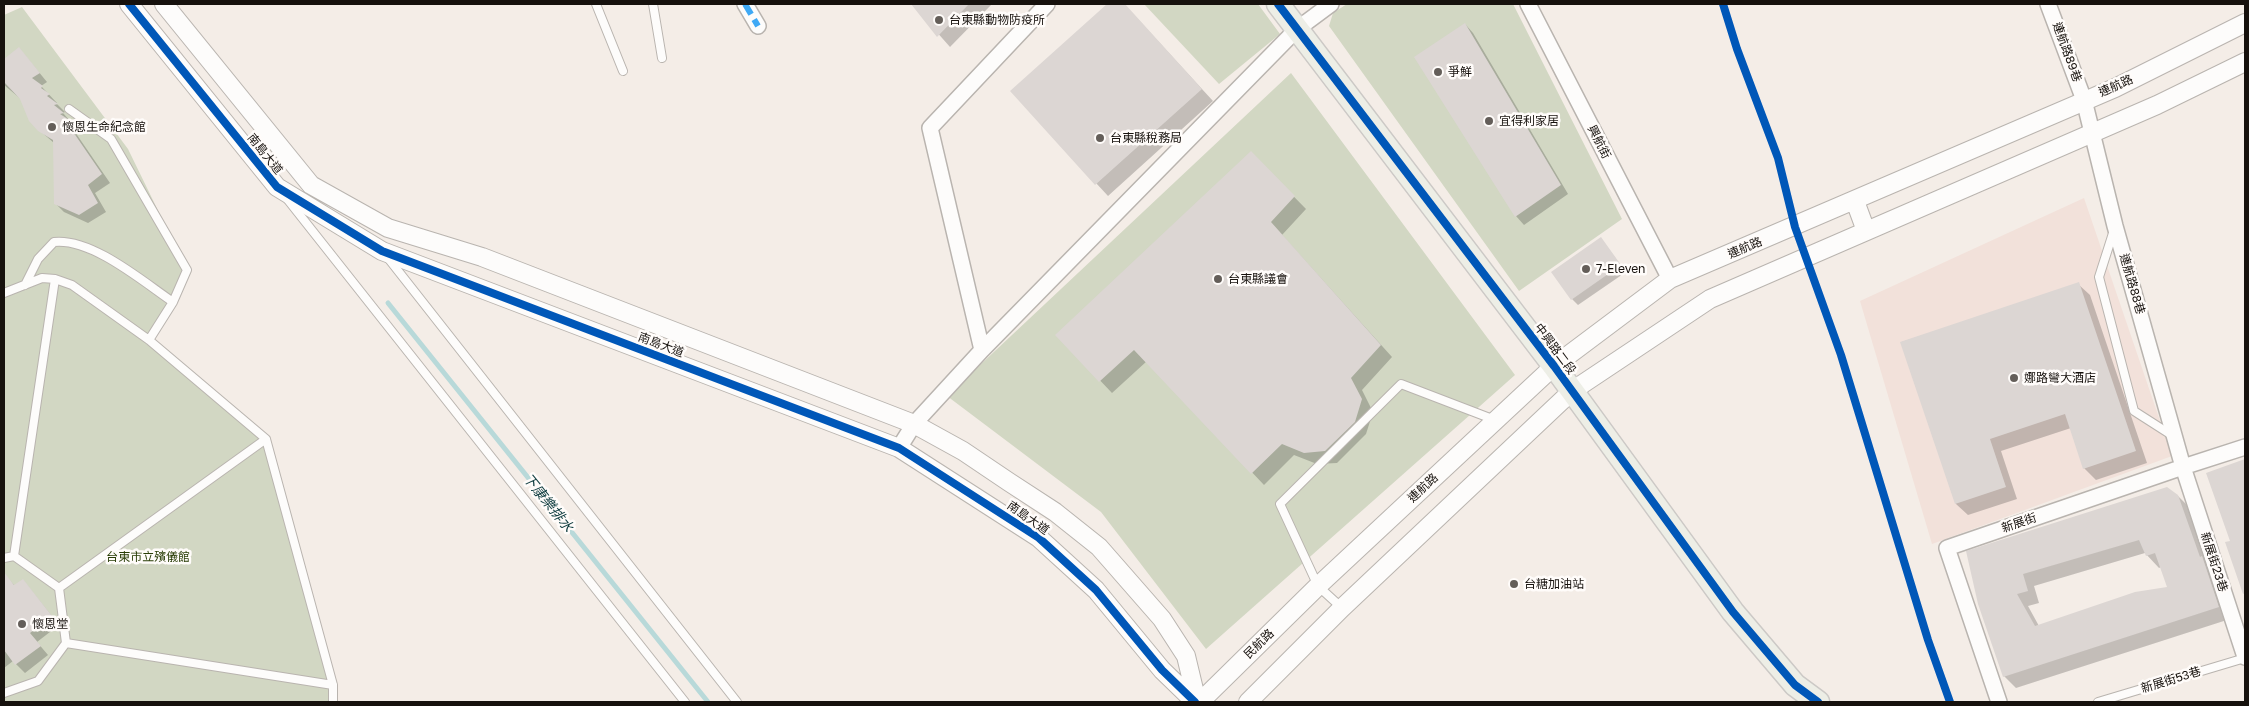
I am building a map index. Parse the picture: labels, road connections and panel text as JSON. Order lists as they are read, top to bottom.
{
  "streets": {
    "main road": ["中興路二段"],
    "street": [
      "連航路89巷",
      "連航路",
      "興航街",
      "南島大道",
      "連航路88巷",
      "新展街",
      "新展街23巷",
      "民航路"
    ],
    "lane": ["新展街53巷"]
  },
  "crossings": [
    ["連航路89巷", "連航路"],
    ["連航路89巷", "連航路88巷"],
    ["連航路", "興航街"],
    ["連航路", "連航路88巷"],
    ["連航路", "中興路二段"],
    ["連航路", "民航路"],
    ["南島大道", "民航路"],
    ["連航路88巷", "新展街"],
    ["連航路88巷", "新展街23巷"],
    ["新展街", "新展街23巷"],
    ["新展街23巷", "新展街53巷"]
  ],
  "water": ["下康樂排水"],
  "parks": ["台東市立殯儀館"],
  "places": [
    "台東縣動物防疫所",
    "爭鮮",
    "宜得利家居",
    "懷恩生命紀念館",
    "台東縣稅務局",
    "7-Eleven",
    "台東縣議會",
    "娜路彎大酒店",
    "台糖加油站",
    "懷恩堂"
  ]
}
